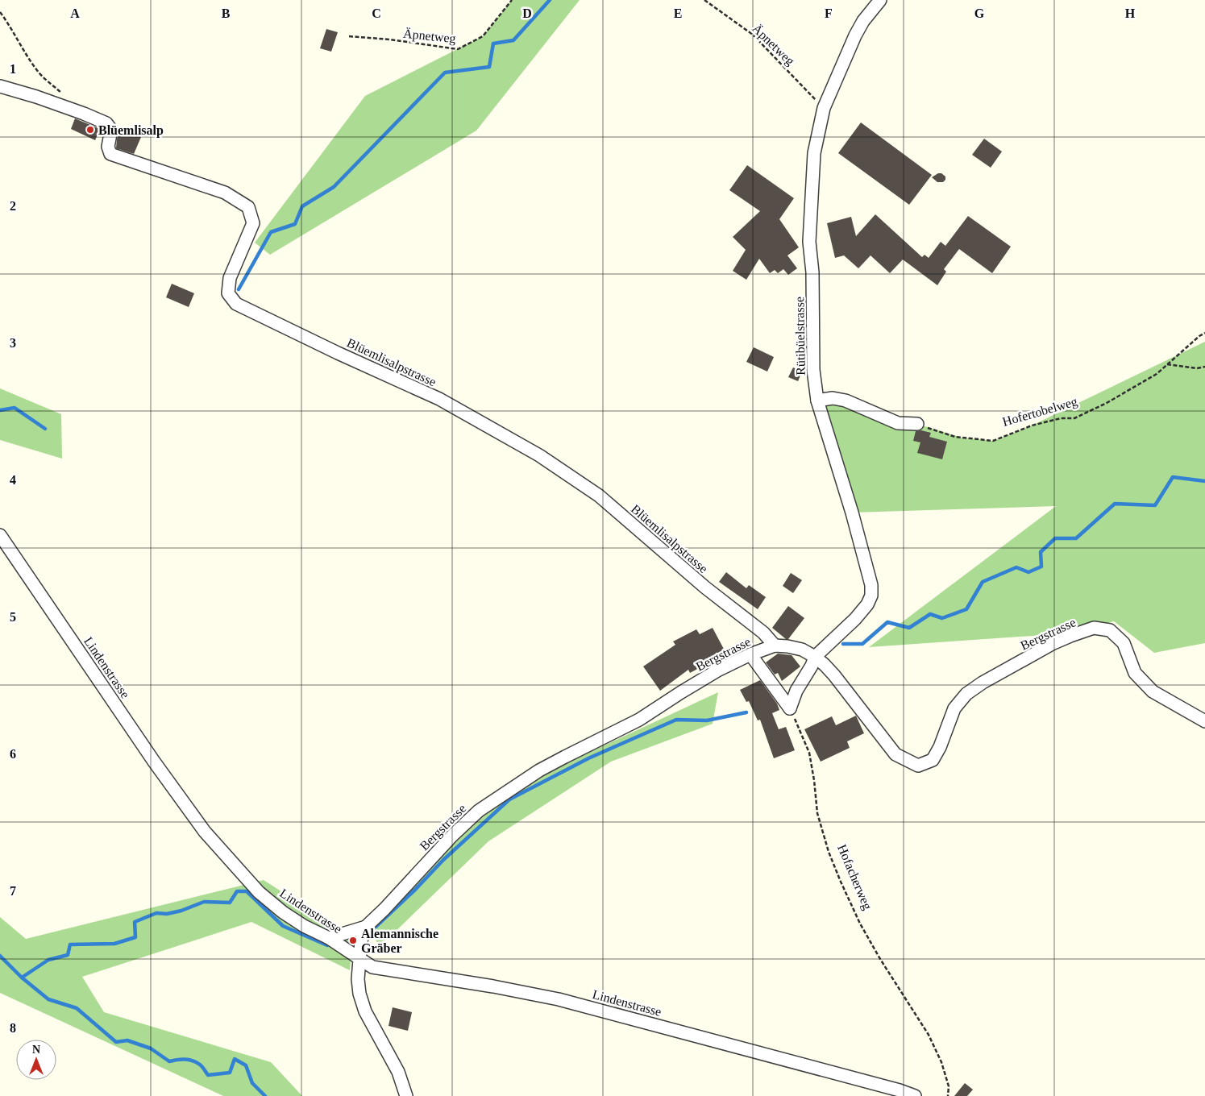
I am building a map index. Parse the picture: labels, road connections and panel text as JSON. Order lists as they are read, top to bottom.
{
  "streets": {
    "street": [
      "Rütibüelstrasse",
      "Blüemlisalpstrasse",
      "Bergstrasse",
      "Lindenstrasse"
    ],
    "path": ["Äpnetweg", "Hofertobelweg", "Hofacherweg"]
  },
  "crossings": [
    ["Äpnetweg", "Rütibüelstrasse"],
    ["Rütibüelstrasse", "Bergstrasse"],
    ["Blüemlisalpstrasse", "Bergstrasse"],
    ["Bergstrasse", "Lindenstrasse"]
  ],
  "places": ["Blüemlisalp", "Alemannische Gräber"],
  "north": "top",
  "grid": {
    "columns": [
      "A",
      "B",
      "C",
      "D",
      "E",
      "F",
      "G",
      "H"
    ],
    "rows": [
      "1",
      "2",
      "3",
      "4",
      "5",
      "6",
      "7",
      "8"
    ]
  }
}
